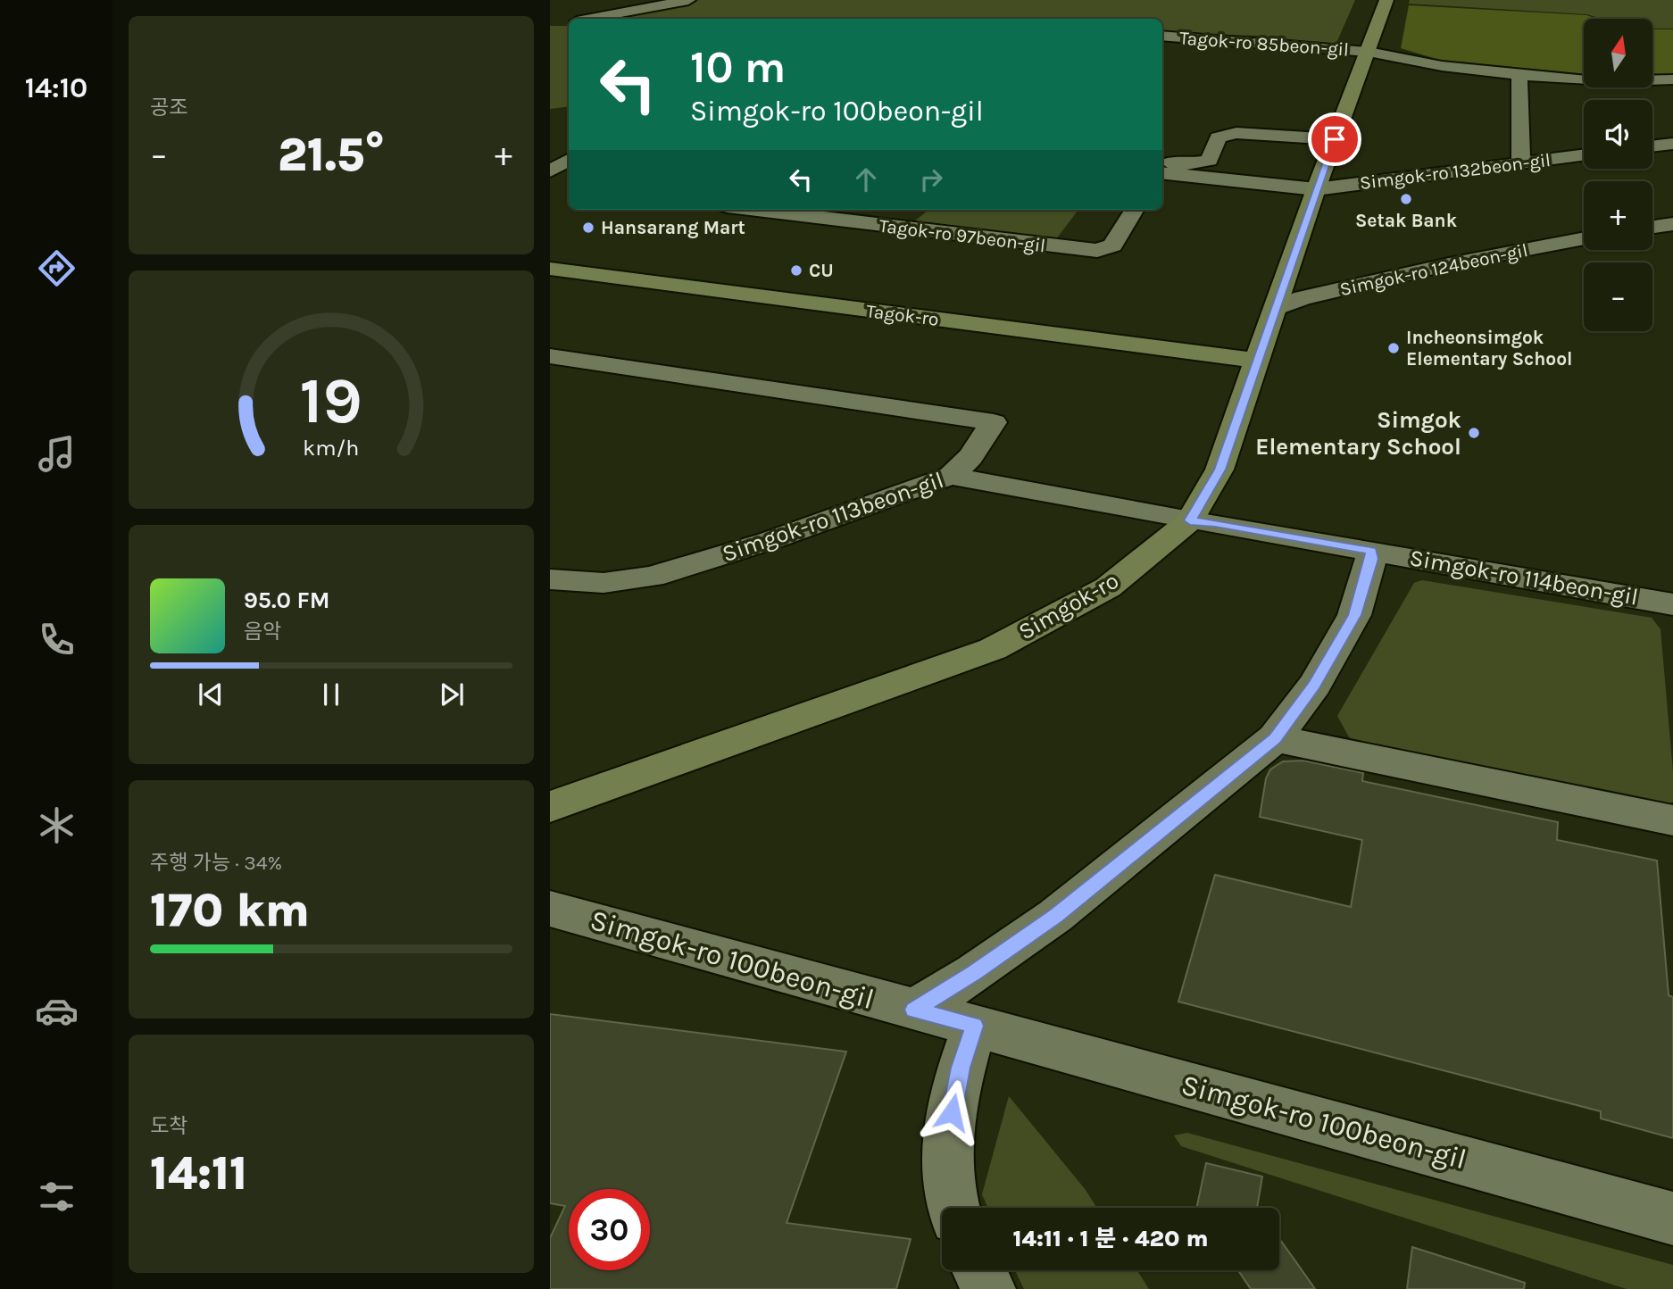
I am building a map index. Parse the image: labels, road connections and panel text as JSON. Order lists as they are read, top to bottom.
{
  "streets": {
    "street": [
      "Tagok-ro 85beon-gil",
      "Simgok-ro 132beon-gil",
      "Tagok-ro 97beon-gil",
      "Simgok-ro 124beon-gil",
      "Tagok-ro",
      "Simgok-ro 113beon-gil",
      "Simgok-ro 114beon-gil",
      "Simgok-ro",
      "Simgok-ro 100beon-gil"
    ]
  },
  "crossings": [
    ["Tagok-ro 85beon-gil", "Simgok-ro"],
    ["Simgok-ro 132beon-gil", "Simgok-ro"],
    ["Simgok-ro 124beon-gil", "Simgok-ro"],
    ["Tagok-ro", "Simgok-ro"],
    ["Simgok-ro 113beon-gil", "Simgok-ro 114beon-gil"],
    ["Simgok-ro 113beon-gil", "Simgok-ro"],
    ["Simgok-ro 114beon-gil", "Simgok-ro"]
  ],
  "places": [
    "Setak Bank",
    "Hansarang Mart",
    "CU",
    "Incheonsimgok Elementary School",
    "Simgok Elementary School"
  ],
  "north": "top",
  "page": {
    "tabs": "14:10",
    "tile": [
      "공조",
      ["주행 가능 · 34%", "170 km"],
      ["도착", "14:11"]
    ],
    "map_buttons": ["+", "−"],
    "turn": ["10 m", "Simgok-ro 100beon-gil"],
    "heat": ["−", "21.5°", "+"],
    "song": ["95.0 FM", "음악"],
    "limit": "30",
    "trip": "14:11 · 1 분 · 420 m",
    "gauge": ["19", "km/h"]
  }
}
